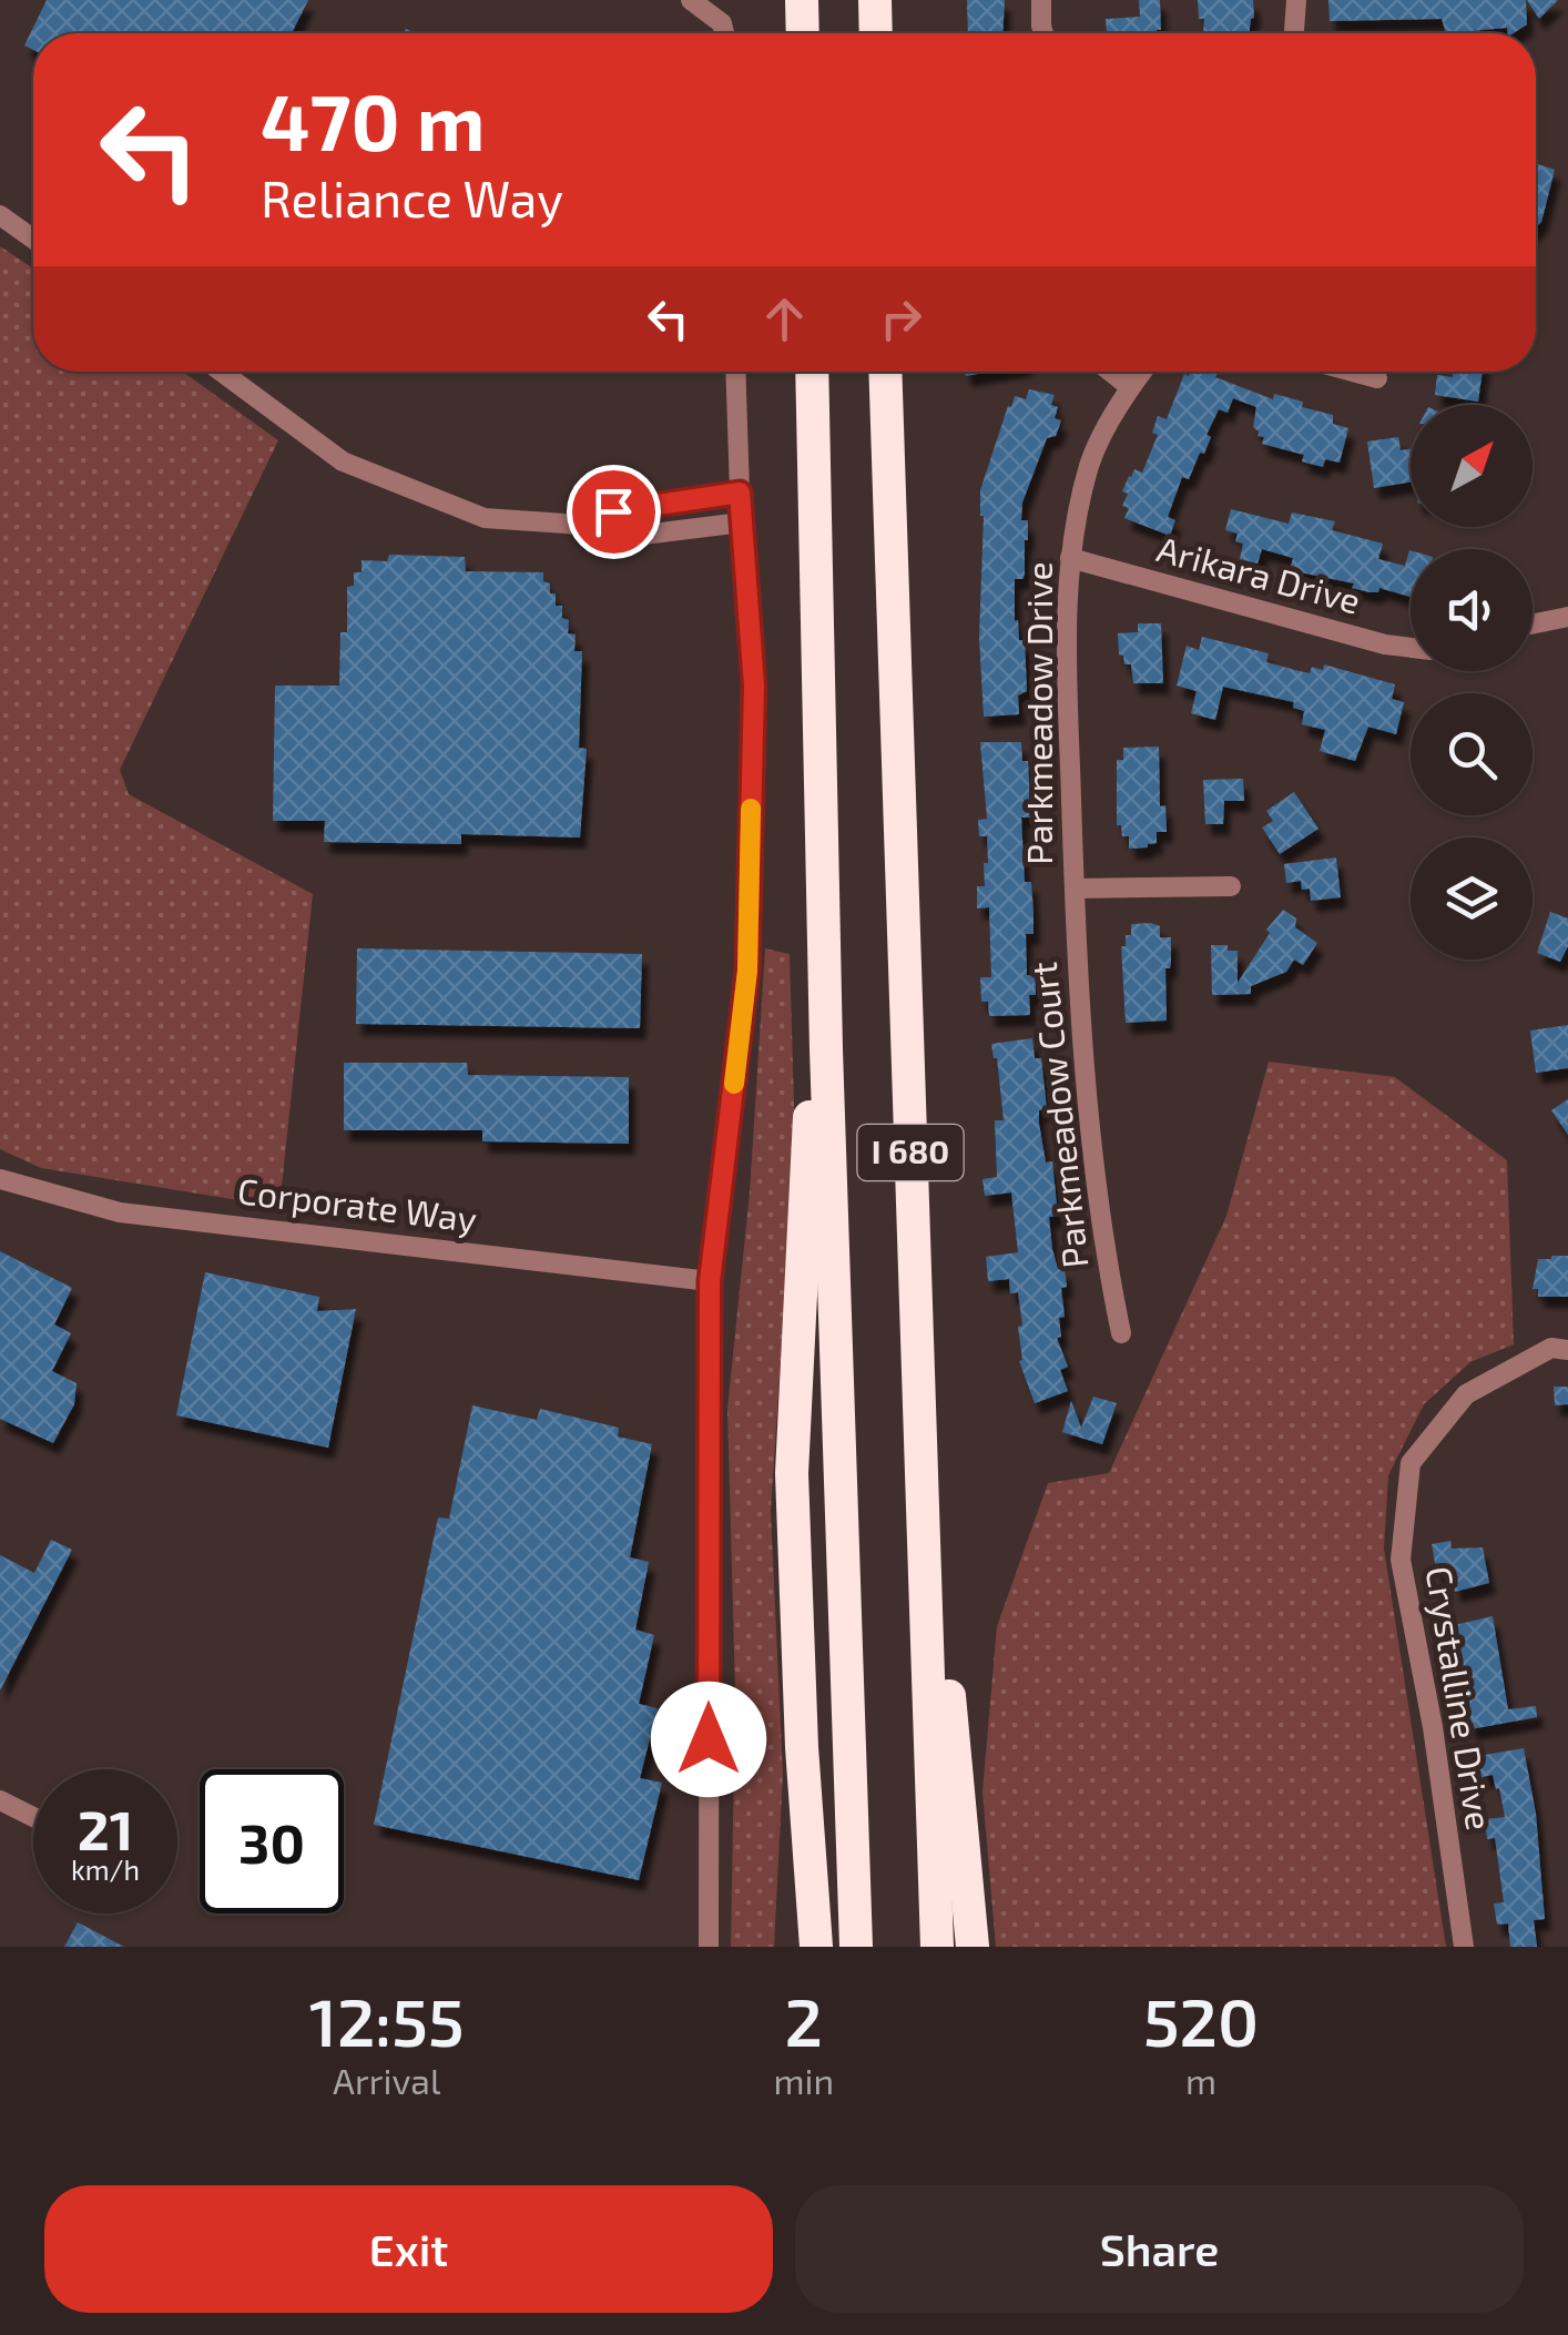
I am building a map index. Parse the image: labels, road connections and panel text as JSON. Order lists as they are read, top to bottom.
{
  "streets": {
    "highway": ["I 680"],
    "street": [
      "Arikara Drive",
      "Parkmeadow Drive",
      "Parkmeadow Court",
      "Corporate Way",
      "Crystalline Drive"
    ]
  },
  "crossings": [
    ["Arikara Drive", "Parkmeadow Drive"],
    ["Parkmeadow Drive", "Parkmeadow Court"]
  ],
  "north": "top right",
  "page": {
    "turn": ["470 m", "Reliance Way"],
    "speed": "21 km/h",
    "limit": "30",
    "eta": [
      "12:55",
      "Arrival",
      "2",
      "min",
      "520",
      "m"
    ],
    "buttons": ["Exit", "Share"]
  }
}
